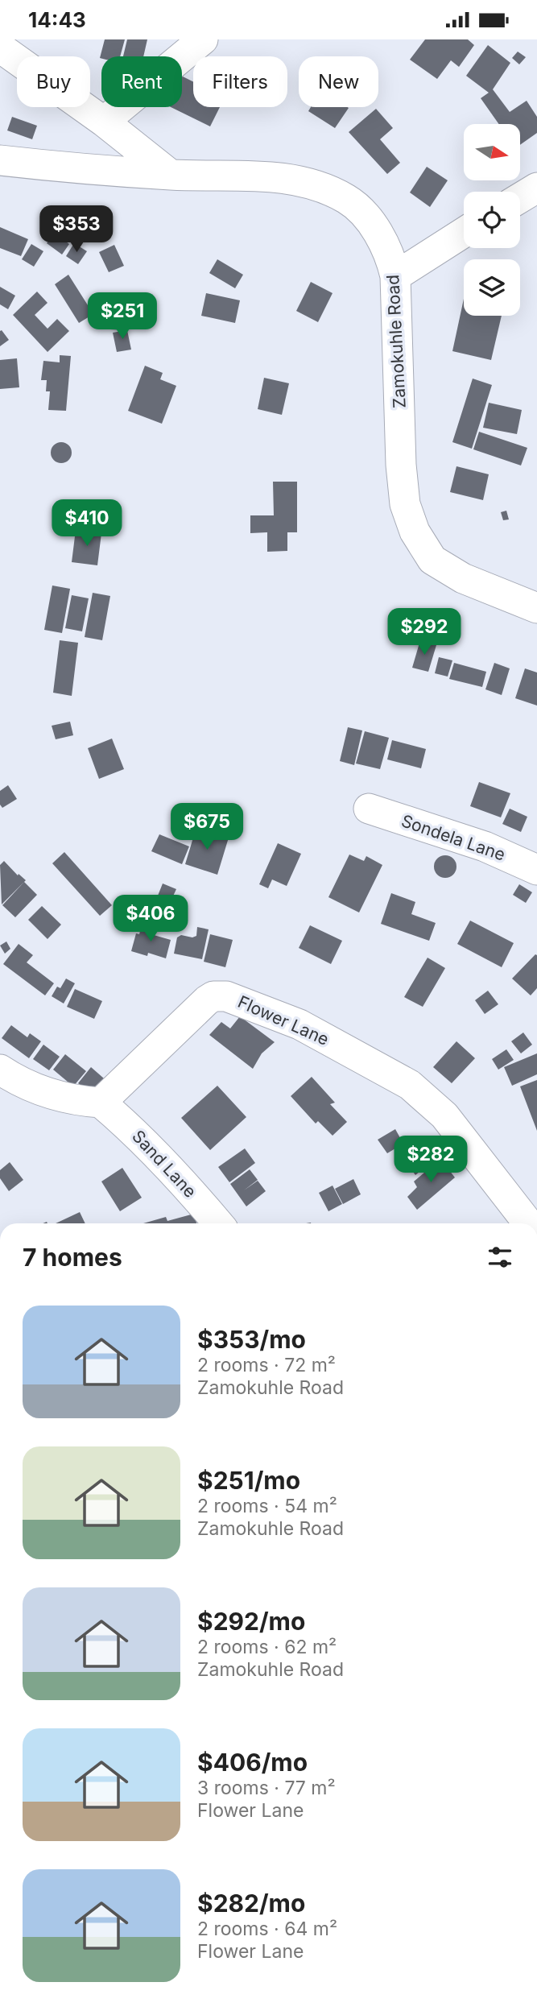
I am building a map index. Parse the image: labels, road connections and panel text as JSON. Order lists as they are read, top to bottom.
{
  "streets": {
    "street": [
      "Zamokuhle Road",
      "Sondela Lane",
      "Flower Lane",
      "Sand Lane"
    ]
  },
  "crossings": [
    ["Flower Lane", "Sand Lane"]
  ],
  "north": "right",
  "page": {
    "status": "14:43",
    "chip": [
      "Buy",
      "Rent",
      "Filters",
      "New"
    ],
    "price": [
      "$353",
      "$251",
      "$410",
      "$292",
      "$675",
      "$406",
      "$282"
    ],
    "heading": "7 homes",
    "list": [
      {
        "name": "$353/mo",
        "note": "2 rooms · 72 m² · Zamokuhle Road"
      },
      {
        "name": "$251/mo",
        "note": "2 rooms · 54 m² · Zamokuhle Road"
      },
      {
        "name": "$292/mo",
        "note": "2 rooms · 62 m² · Zamokuhle Road"
      },
      {
        "name": "$406/mo",
        "note": "3 rooms · 77 m² · Flower Lane"
      },
      {
        "name": "$282/mo",
        "note": "2 rooms · 64 m² · Flower Lane"
      }
    ]
  }
}
